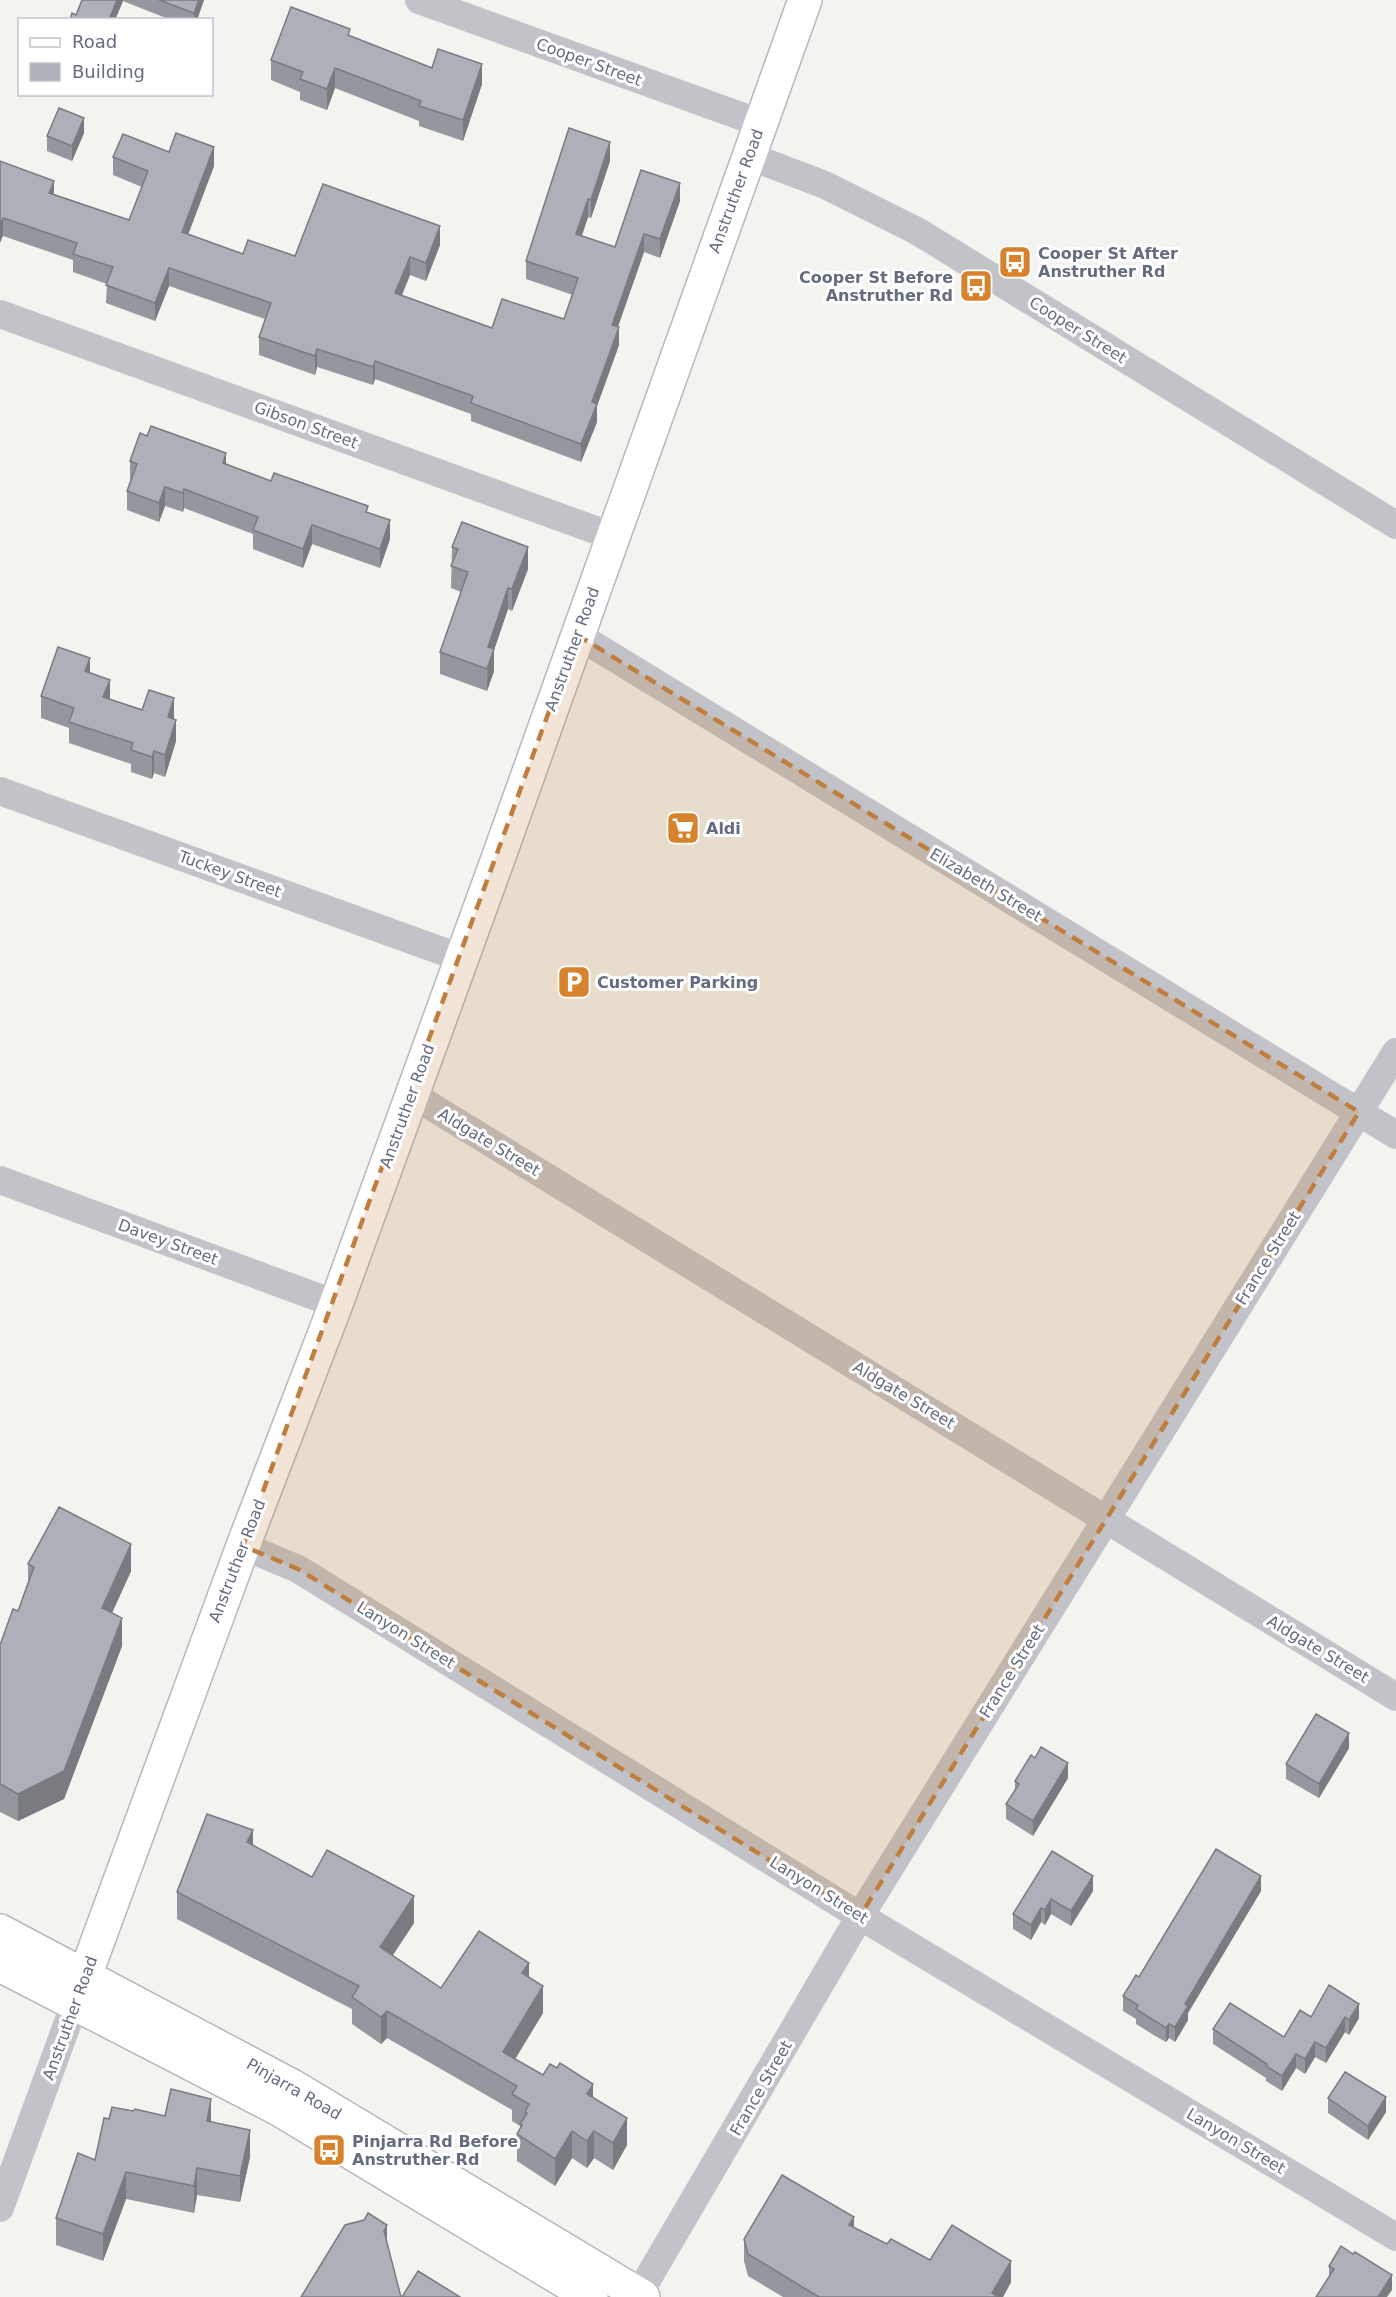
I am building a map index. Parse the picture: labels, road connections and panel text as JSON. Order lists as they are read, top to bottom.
{
  "streets": {
    "main road": ["Anstruther Road", "Pinjarra Road"],
    "street": [
      "Cooper Street",
      "Gibson Street",
      "Tuckey Street",
      "Elizabeth Street",
      "Aldgate Street",
      "Davey Street",
      "France Street",
      "Lanyon Street"
    ]
  },
  "crossings": [
    ["Cooper Street", "Anstruther Road"],
    ["Anstruther Road", "Gibson Street"],
    ["Anstruther Road", "Tuckey Street"],
    ["Anstruther Road", "Elizabeth Street"],
    ["Anstruther Road", "Aldgate Street"],
    ["Anstruther Road", "Davey Street"],
    ["Anstruther Road", "Lanyon Street"],
    ["Anstruther Road", "Pinjarra Road"],
    ["Elizabeth Street", "France Street"],
    ["Aldgate Street", "France Street"],
    ["France Street", "Lanyon Street"],
    ["France Street", "Pinjarra Road"]
  ],
  "places": {
    "bus stop": ["Cooper St After Anstruther Rd", "Cooper St Before Anstruther Rd", "Pinjarra Rd Before Anstruther Rd"],
    "supermarket": ["Aldi"],
    "parking": ["Customer Parking"]
  },
  "legend": ["Road", "Building"]
}
